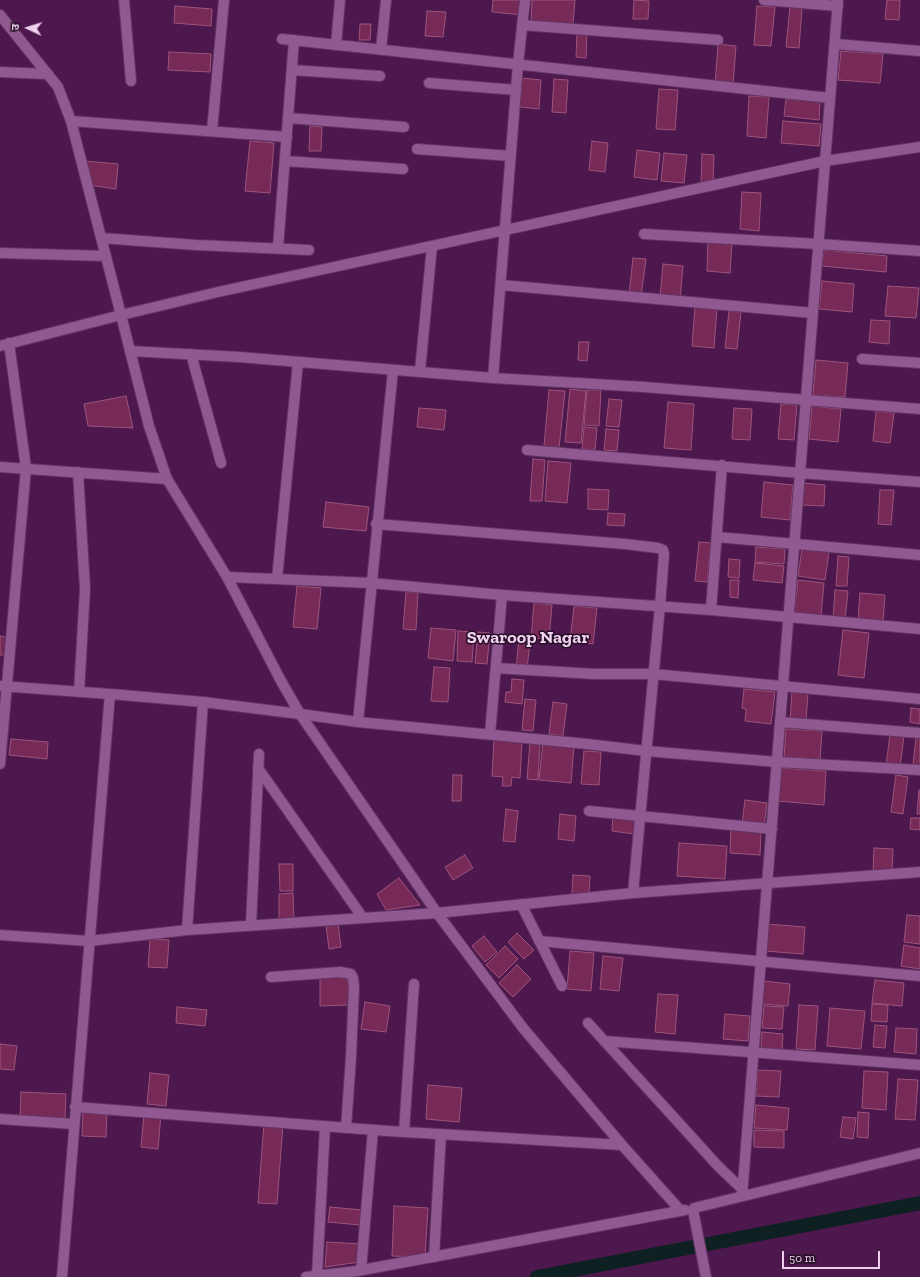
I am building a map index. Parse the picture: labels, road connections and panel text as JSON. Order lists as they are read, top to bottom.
{
  "districts": ["Swaroop Nagar"],
  "scale_bar": "50 m",
  "north": "left"
}
